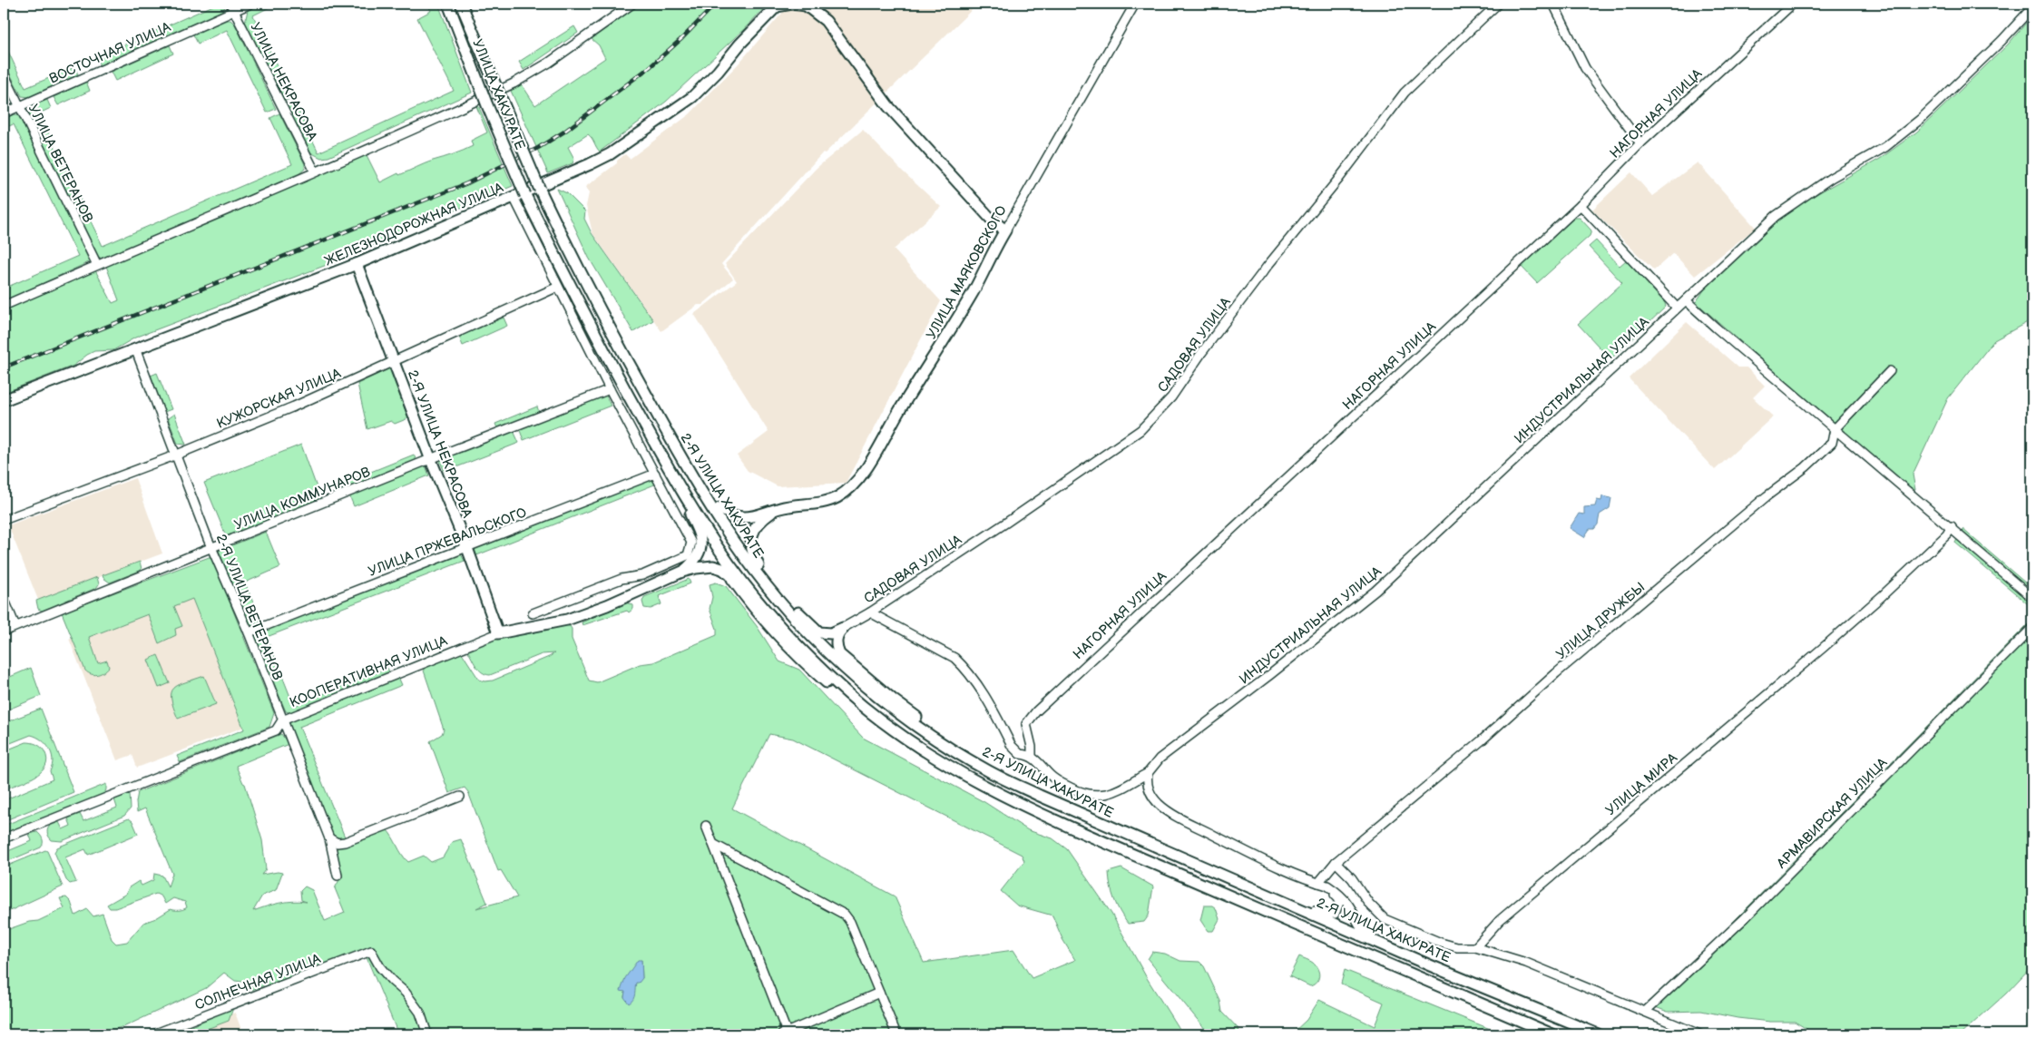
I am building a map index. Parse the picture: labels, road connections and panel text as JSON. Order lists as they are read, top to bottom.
{
  "streets": {
    "main road": [
      "УЛИЦА ХАКУРАТЕ",
      "ЖЕЛЕЗНОДОРОЖНАЯ УЛИЦА",
      "УЛИЦА МАЯКОВСКОГО",
      "2-Я УЛИЦА НЕКРАСОВА",
      "2-Я УЛИЦА ХАКУРАТЕ",
      "КООПЕРАТИВНАЯ УЛИЦА"
    ],
    "street": [
      "ВОСТОЧНАЯ УЛИЦА",
      "УЛИЦА НЕКРАСОВА",
      "НАГОРНАЯ УЛИЦА",
      "УЛИЦА ВЕТЕРАНОВ",
      "САДОВАЯ УЛИЦА",
      "ИНДУСТРИАЛЬНАЯ УЛИЦА",
      "КУЖОРСКАЯ УЛИЦА",
      "УЛИЦА КОММУНАРОВ",
      "УЛИЦА ПРЖЕВАЛЬСКОГО",
      "2-Я УЛИЦА ВЕТЕРАНОВ",
      "УЛИЦА ДРУЖБЫ",
      "УЛИЦА МИРА",
      "АРМАВИРСКАЯ УЛИЦА",
      "СОЛНЕЧНАЯ УЛИЦА"
    ]
  },
  "crossings": [
    ["ВОСТОЧНАЯ УЛИЦА", "УЛИЦА НЕКРАСОВА"],
    ["ВОСТОЧНАЯ УЛИЦА", "УЛИЦА ВЕТЕРАНОВ"],
    ["УЛИЦА ХАКУРАТЕ", "2-Я УЛИЦА ХАКУРАТЕ"],
    ["НАГОРНАЯ УЛИЦА", "ИНДУСТРИАЛЬНАЯ УЛИЦА"],
    ["ЖЕЛЕЗНОДОРОЖНАЯ УЛИЦА", "УЛИЦА МАЯКОВСКОГО"],
    ["ЖЕЛЕЗНОДОРОЖНАЯ УЛИЦА", "2-Я УЛИЦА НЕКРАСОВА"],
    ["ЖЕЛЕЗНОДОРОЖНАЯ УЛИЦА", "2-Я УЛИЦА ВЕТЕРАНОВ"],
    ["КУЖОРСКАЯ УЛИЦА", "2-Я УЛИЦА НЕКРАСОВА"],
    ["КУЖОРСКАЯ УЛИЦА", "2-Я УЛИЦА ВЕТЕРАНОВ"],
    ["2-Я УЛИЦА НЕКРАСОВА", "УЛИЦА КОММУНАРОВ"],
    ["2-Я УЛИЦА НЕКРАСОВА", "УЛИЦА ПРЖЕВАЛЬСКОГО"],
    ["2-Я УЛИЦА НЕКРАСОВА", "КООПЕРАТИВНАЯ УЛИЦА"],
    ["УЛИЦА КОММУНАРОВ", "2-Я УЛИЦА ВЕТЕРАНОВ"],
    ["УЛИЦА ПРЖЕВАЛЬСКОГО", "2-Я УЛИЦА ВЕТЕРАНОВ"],
    ["2-Я УЛИЦА ВЕТЕРАНОВ", "КООПЕРАТИВНАЯ УЛИЦА"]
  ]
}
